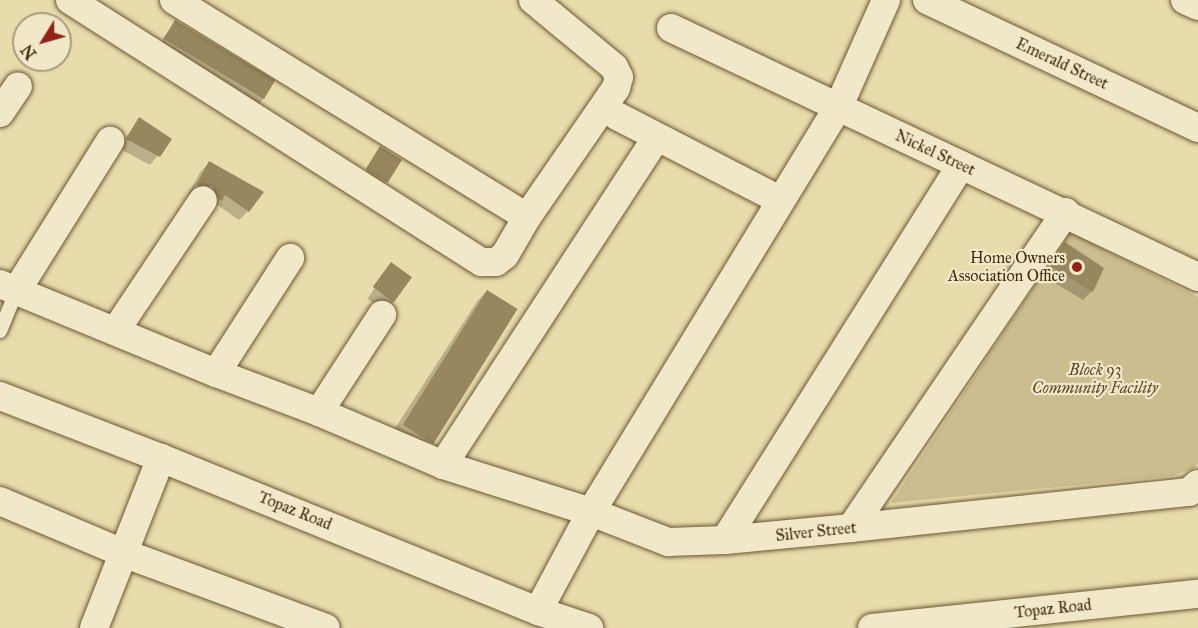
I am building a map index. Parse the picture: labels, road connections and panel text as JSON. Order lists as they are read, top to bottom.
{
  "streets": {
    "street": [
      "Emerald Street",
      "Nickel Street",
      "Topaz Road",
      "Silver Street"
    ]
  },
  "parks": ["Block 93 Community Facility"],
  "places": ["Home Owners Association Office"],
  "north": "bottom left"
}
